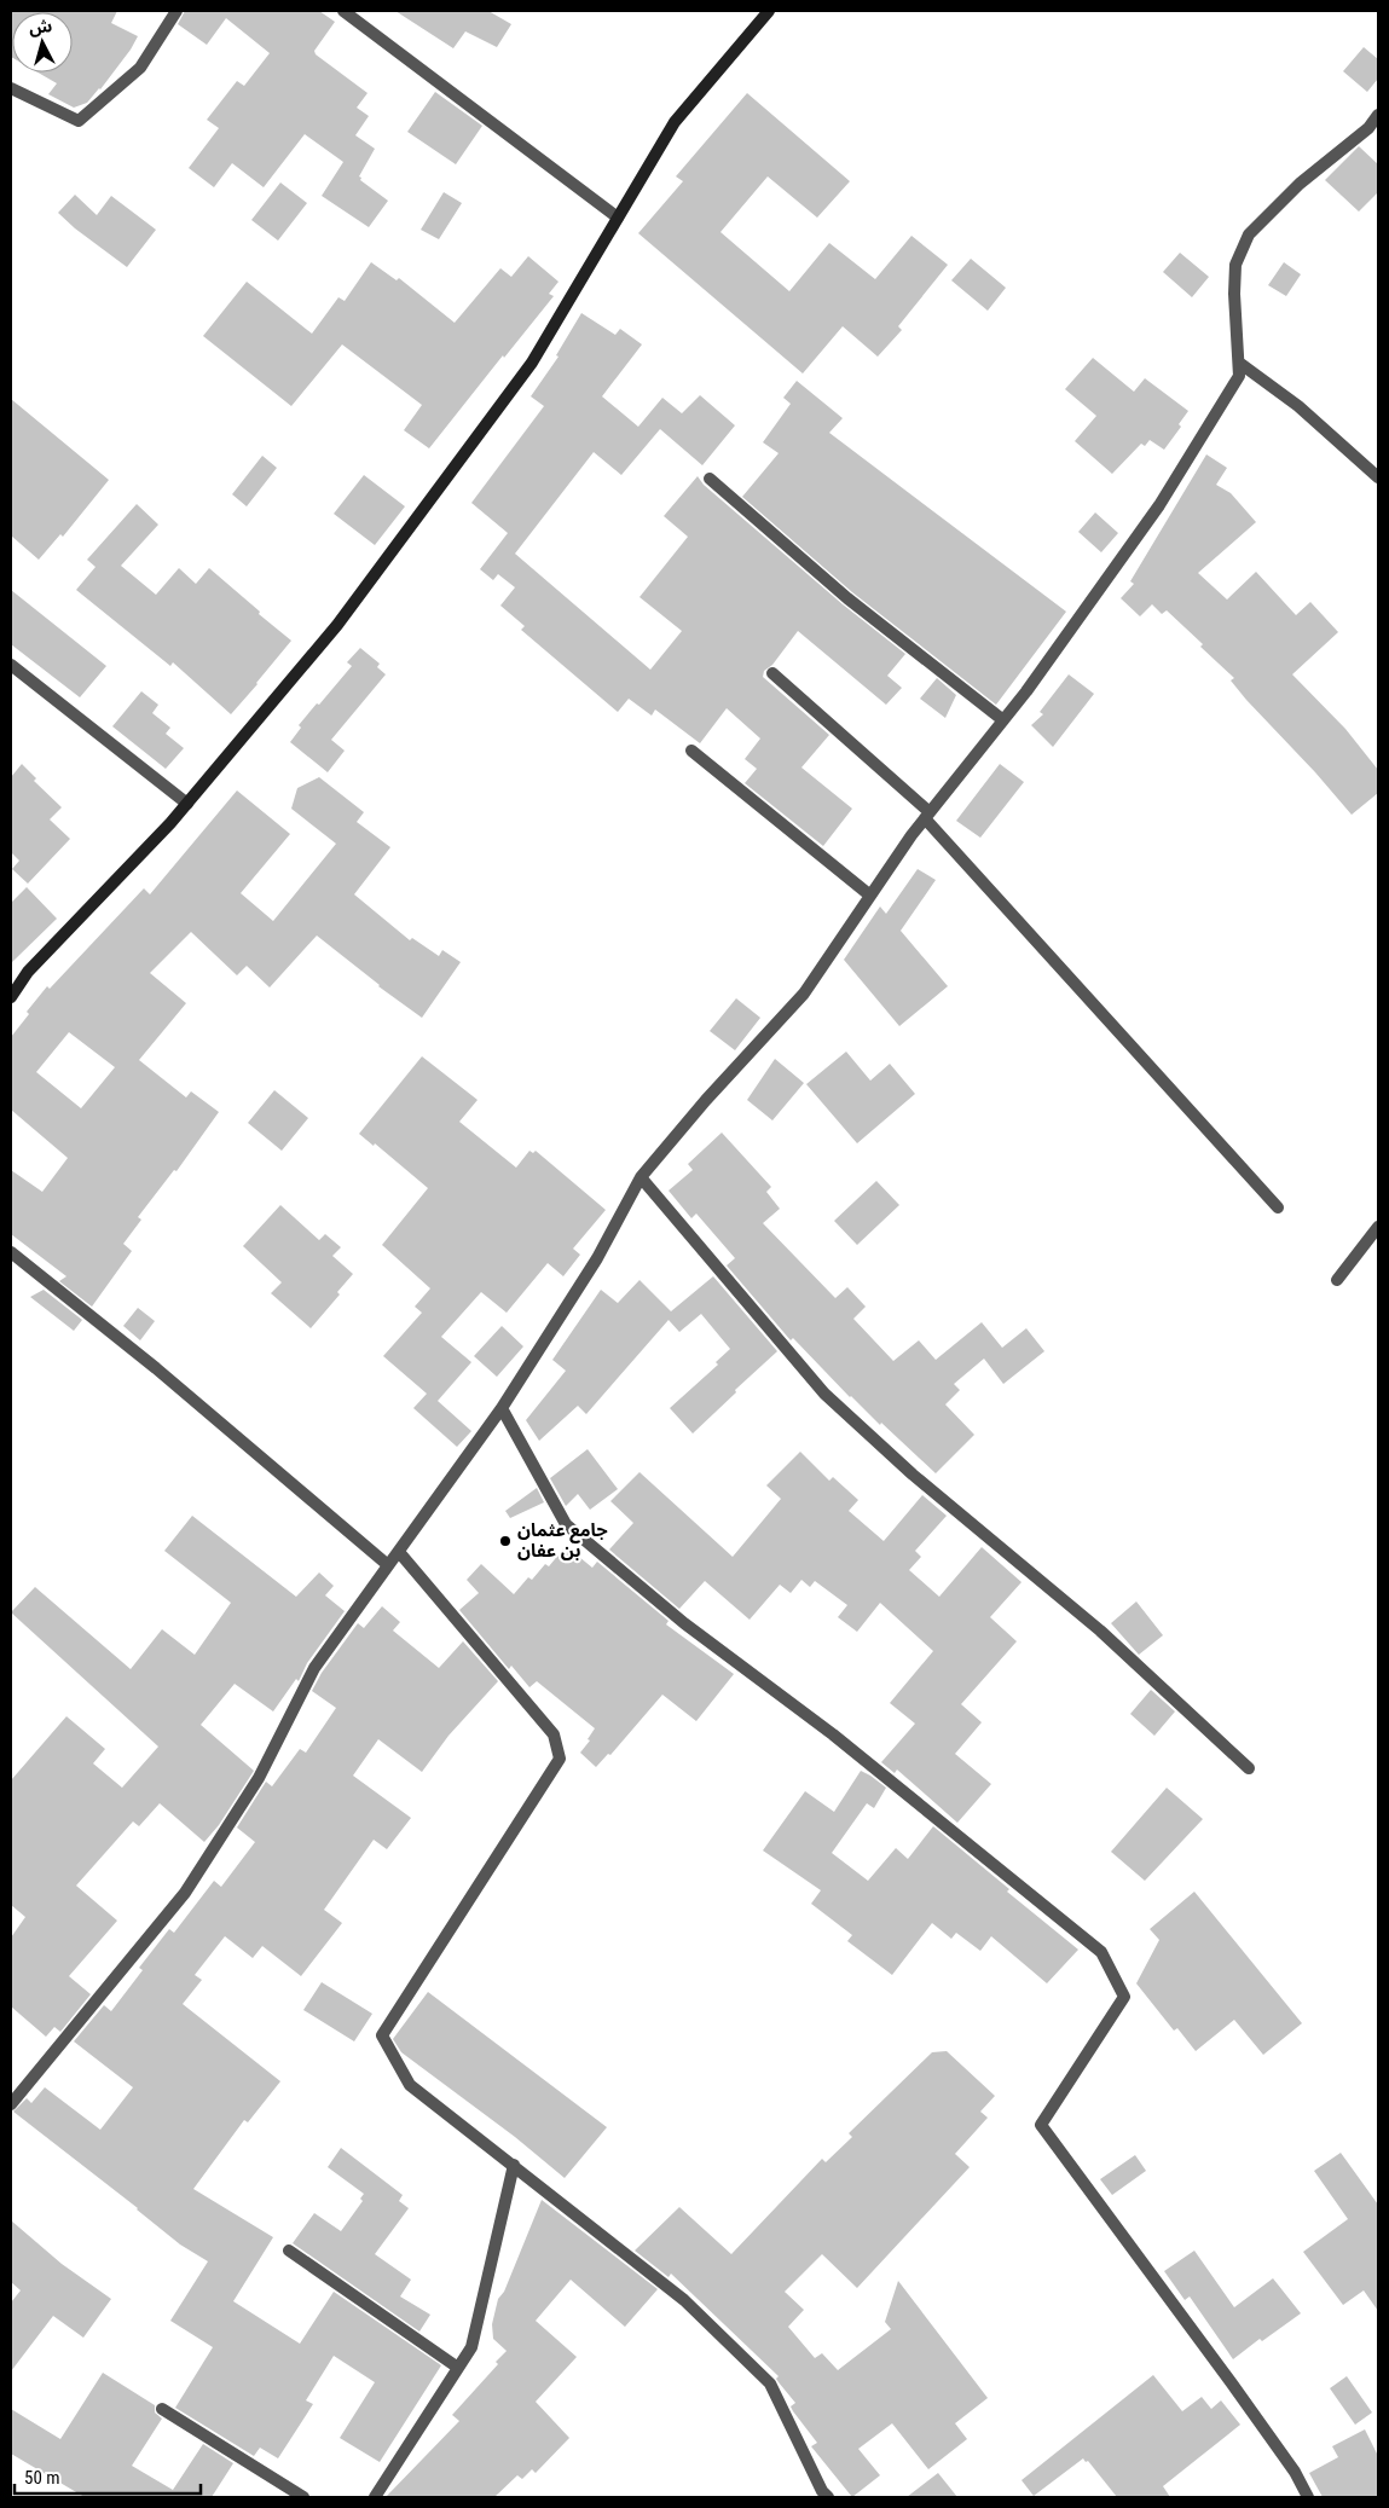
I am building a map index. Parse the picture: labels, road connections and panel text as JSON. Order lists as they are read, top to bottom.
{
  "places": ["جامع عثمان بن عفان"],
  "scale_bar": "50 m",
  "north": "top"
}
